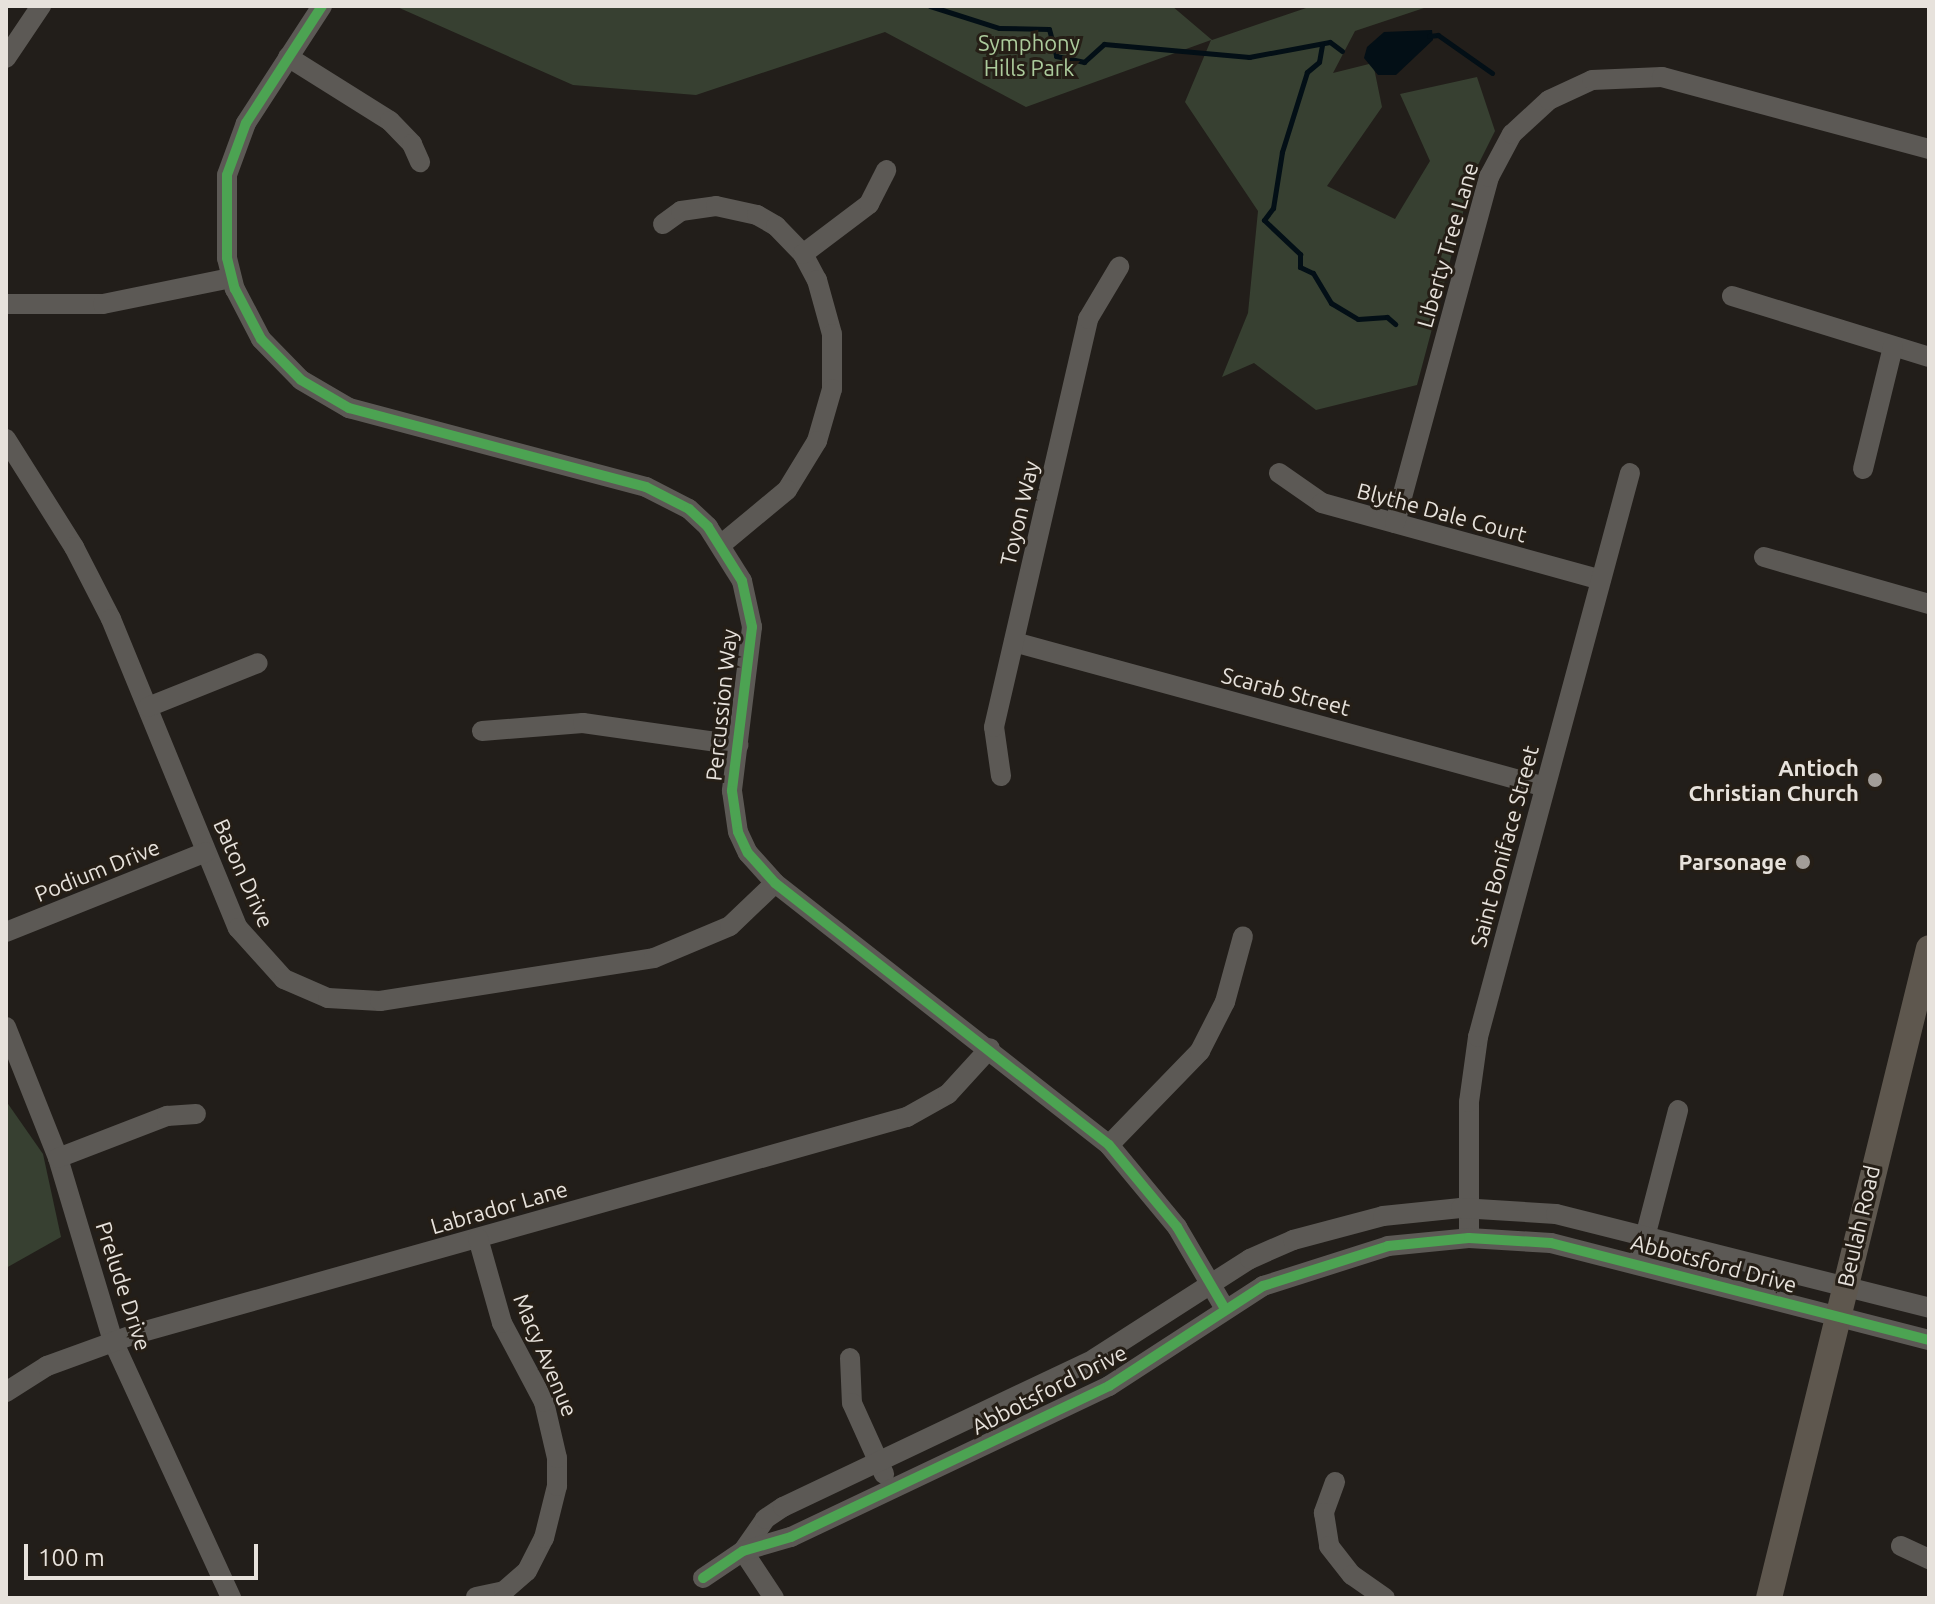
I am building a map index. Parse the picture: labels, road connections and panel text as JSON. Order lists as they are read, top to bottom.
{
  "streets": {
    "main road": ["Beulah Road"],
    "street": [
      "Liberty Tree Lane",
      "Blythe Dale Court",
      "Toyon Way",
      "Scarab Street",
      "Percussion Way",
      "Saint Boniface Street",
      "Podium Drive",
      "Baton Drive",
      "Labrador Lane",
      "Abbotsford Drive",
      "Prelude Drive",
      "Macy Avenue"
    ]
  },
  "crossings": [
    ["Liberty Tree Lane", "Blythe Dale Court"],
    ["Blythe Dale Court", "Saint Boniface Street"],
    ["Toyon Way", "Scarab Street"],
    ["Scarab Street", "Saint Boniface Street"],
    ["Percussion Way", "Baton Drive"],
    ["Percussion Way", "Labrador Lane"],
    ["Percussion Way", "Abbotsford Drive"],
    ["Saint Boniface Street", "Abbotsford Drive"],
    ["Podium Drive", "Baton Drive"],
    ["Labrador Lane", "Prelude Drive"],
    ["Labrador Lane", "Macy Avenue"],
    ["Beulah Road", "Abbotsford Drive"]
  ],
  "parks": ["Symphony Hills Park"],
  "places": ["Antioch Christian Church", "Parsonage"],
  "scale_bar": "100 m"
}
